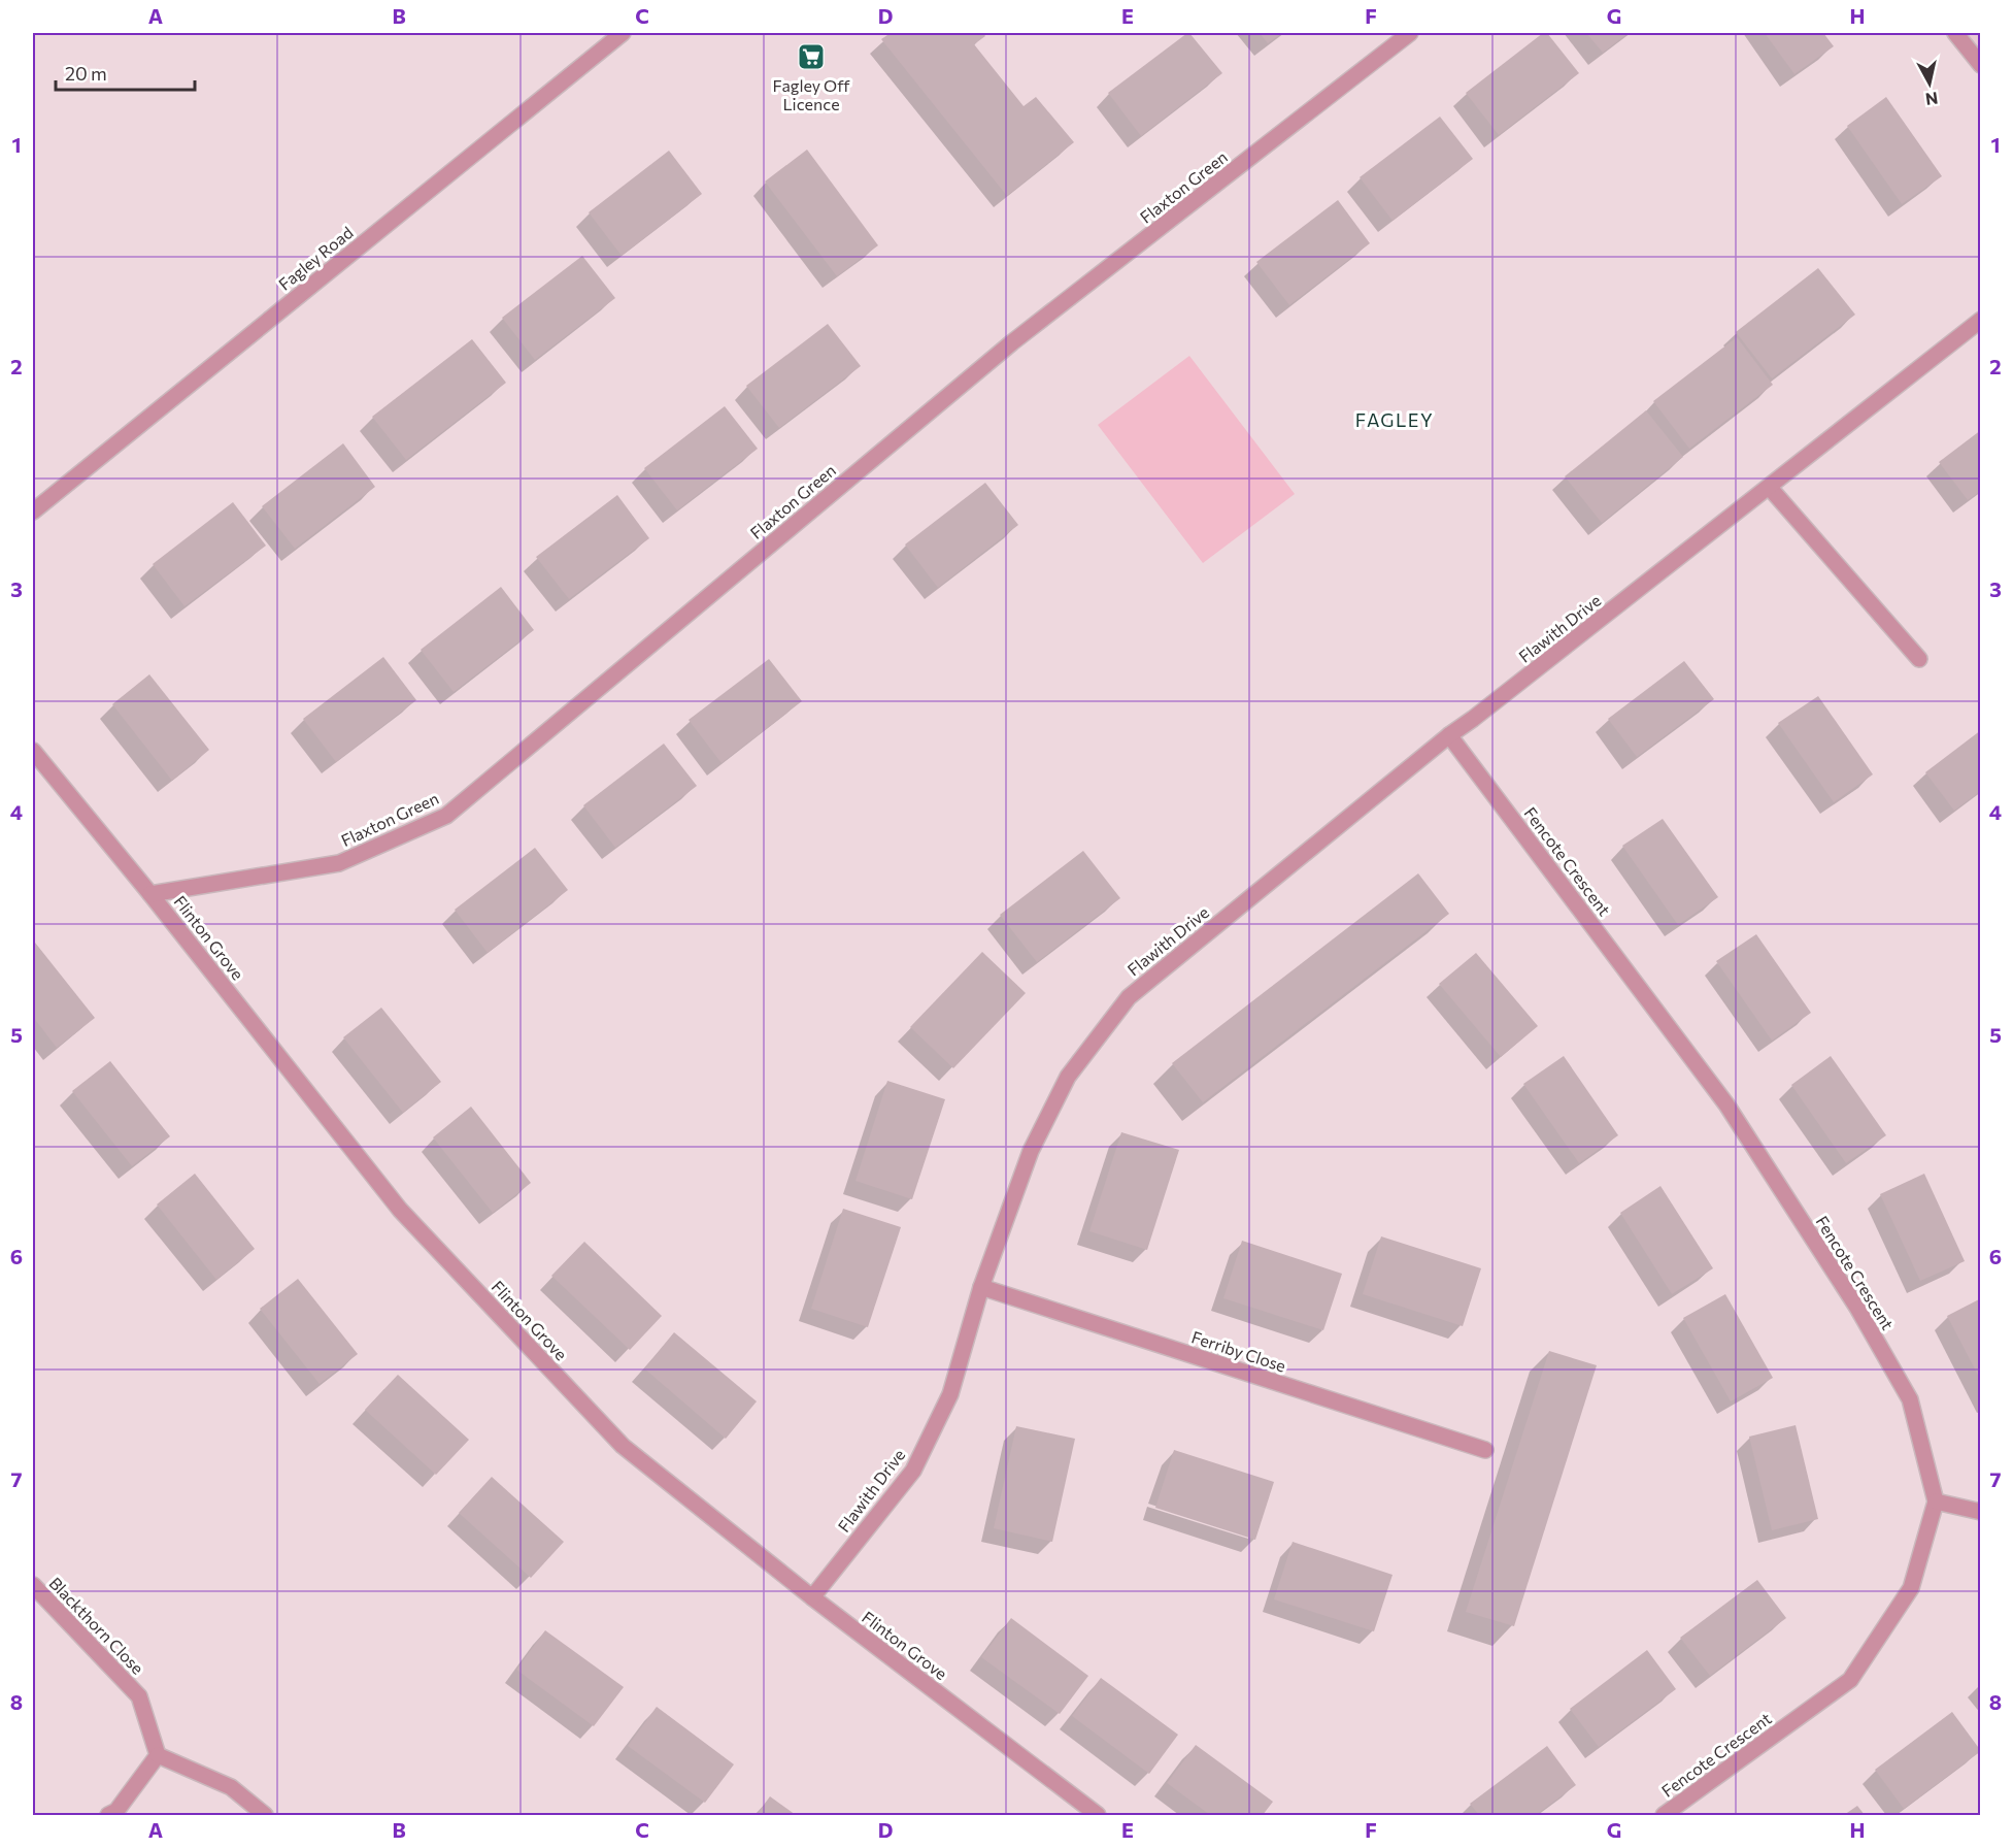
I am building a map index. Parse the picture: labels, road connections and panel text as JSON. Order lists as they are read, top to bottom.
{
  "streets": {
    "street": [
      "Flaxton Green",
      "Fagley Road",
      "Flawith Drive",
      "Fencote Crescent",
      "Flinton Grove",
      "Ferriby Close",
      "Blackthorn Close"
    ]
  },
  "crossings": [
    ["Flaxton Green", "Flinton Grove"],
    ["Flawith Drive", "Fencote Crescent"],
    ["Flawith Drive", "Flinton Grove"],
    ["Flawith Drive", "Ferriby Close"]
  ],
  "districts": ["FAGLEY"],
  "places": {
    "supermarket": ["Fagley Off Licence"]
  },
  "scale_bar": "20 m",
  "north": "bottom",
  "grid": {
    "columns": [
      "A",
      "B",
      "C",
      "D",
      "E",
      "F",
      "G",
      "H"
    ],
    "rows": [
      "1",
      "2",
      "3",
      "4",
      "5",
      "6",
      "7",
      "8"
    ]
  }
}
